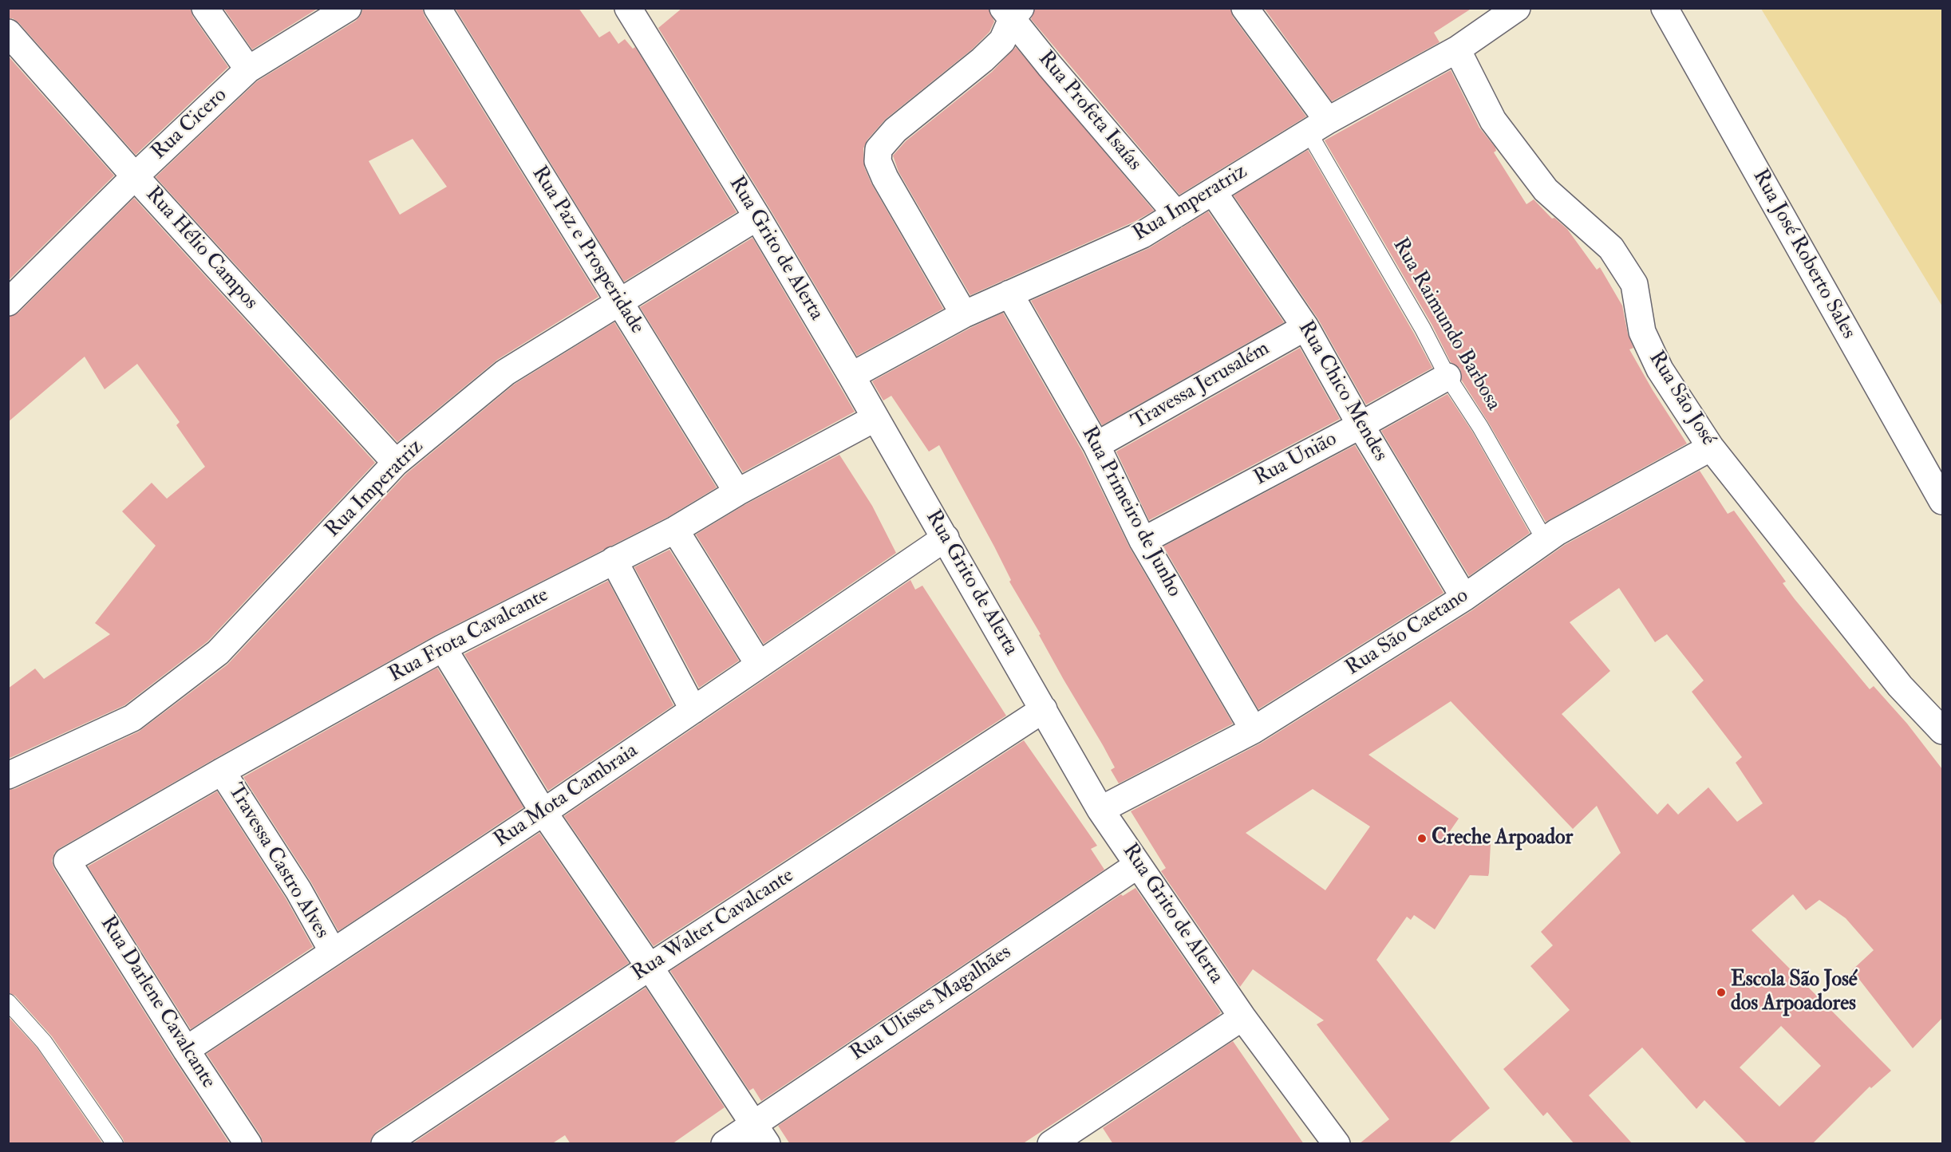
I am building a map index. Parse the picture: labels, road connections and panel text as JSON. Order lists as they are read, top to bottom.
{
  "streets": {
    "street": [
      "Rua Profeta Isaías",
      "Rua Cicero",
      "Rua Imperatriz",
      "Rua Hélio Campos",
      "Rua Grito de Alerta",
      "Rua Paz e Prosperidade",
      "Rua José Roberto Sales",
      "Travessa Jerusalém",
      "Rua Chico Mendes",
      "Rua São José",
      "Rua União",
      "Rua Primeiro de Junho",
      "Rua São Caetano",
      "Rua Frota Cavalcante",
      "Rua Mota Cambraia",
      "Travessa Castro Alves",
      "Rua Walter Cavalcante",
      "Rua Darlene Cavalcante",
      "Rua Ulisses Magalhães"
    ],
    "lane": ["Rua Raimundo Barbosa"]
  },
  "crossings": [
    ["Rua Profeta Isaías", "Rua Imperatriz"],
    ["Rua Cicero", "Rua Hélio Campos"],
    ["Rua Imperatriz", "Rua Hélio Campos"],
    ["Rua Imperatriz", "Rua Grito de Alerta"],
    ["Rua Imperatriz", "Rua Paz e Prosperidade"],
    ["Rua Imperatriz", "Rua Raimundo Barbosa"],
    ["Rua Imperatriz", "Rua Chico Mendes"],
    ["Rua Imperatriz", "Rua São José"],
    ["Rua Imperatriz", "Rua Primeiro de Junho"],
    ["Rua Grito de Alerta", "Rua São Caetano"],
    ["Rua Grito de Alerta", "Rua Frota Cavalcante"],
    ["Rua Grito de Alerta", "Rua Mota Cambraia"],
    ["Rua Grito de Alerta", "Rua Walter Cavalcante"],
    ["Rua Grito de Alerta", "Rua Ulisses Magalhães"],
    ["Rua Paz e Prosperidade", "Rua Frota Cavalcante"],
    ["Rua Raimundo Barbosa", "Rua União"],
    ["Rua Raimundo Barbosa", "Rua São Caetano"],
    ["Travessa Jerusalém", "Rua Chico Mendes"],
    ["Travessa Jerusalém", "Rua Primeiro de Junho"],
    ["Rua Chico Mendes", "Rua União"],
    ["Rua Chico Mendes", "Rua São Caetano"],
    ["Rua São José", "Rua São Caetano"],
    ["Rua União", "Rua Primeiro de Junho"],
    ["Rua Primeiro de Junho", "Rua São Caetano"],
    ["Rua Frota Cavalcante", "Travessa Castro Alves"],
    ["Rua Frota Cavalcante", "Rua Darlene Cavalcante"],
    ["Rua Mota Cambraia", "Travessa Castro Alves"],
    ["Rua Mota Cambraia", "Rua Darlene Cavalcante"]
  ],
  "places": ["Creche Arpoador", "Escola São José dos Arpoadores"]
}
